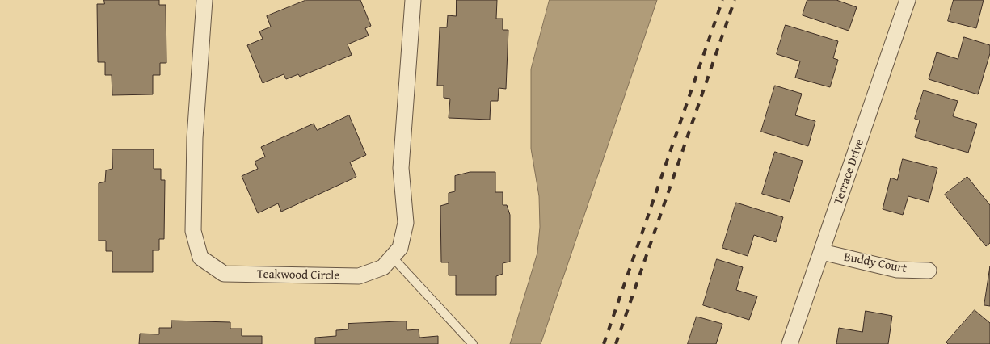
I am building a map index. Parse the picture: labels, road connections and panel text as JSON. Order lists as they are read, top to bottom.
{
  "streets": {
    "street": ["Terrace Drive", "Buddy Court", "Teakwood Circle"]
  },
  "crossings": [
    ["Terrace Drive", "Buddy Court"]
  ]
}
